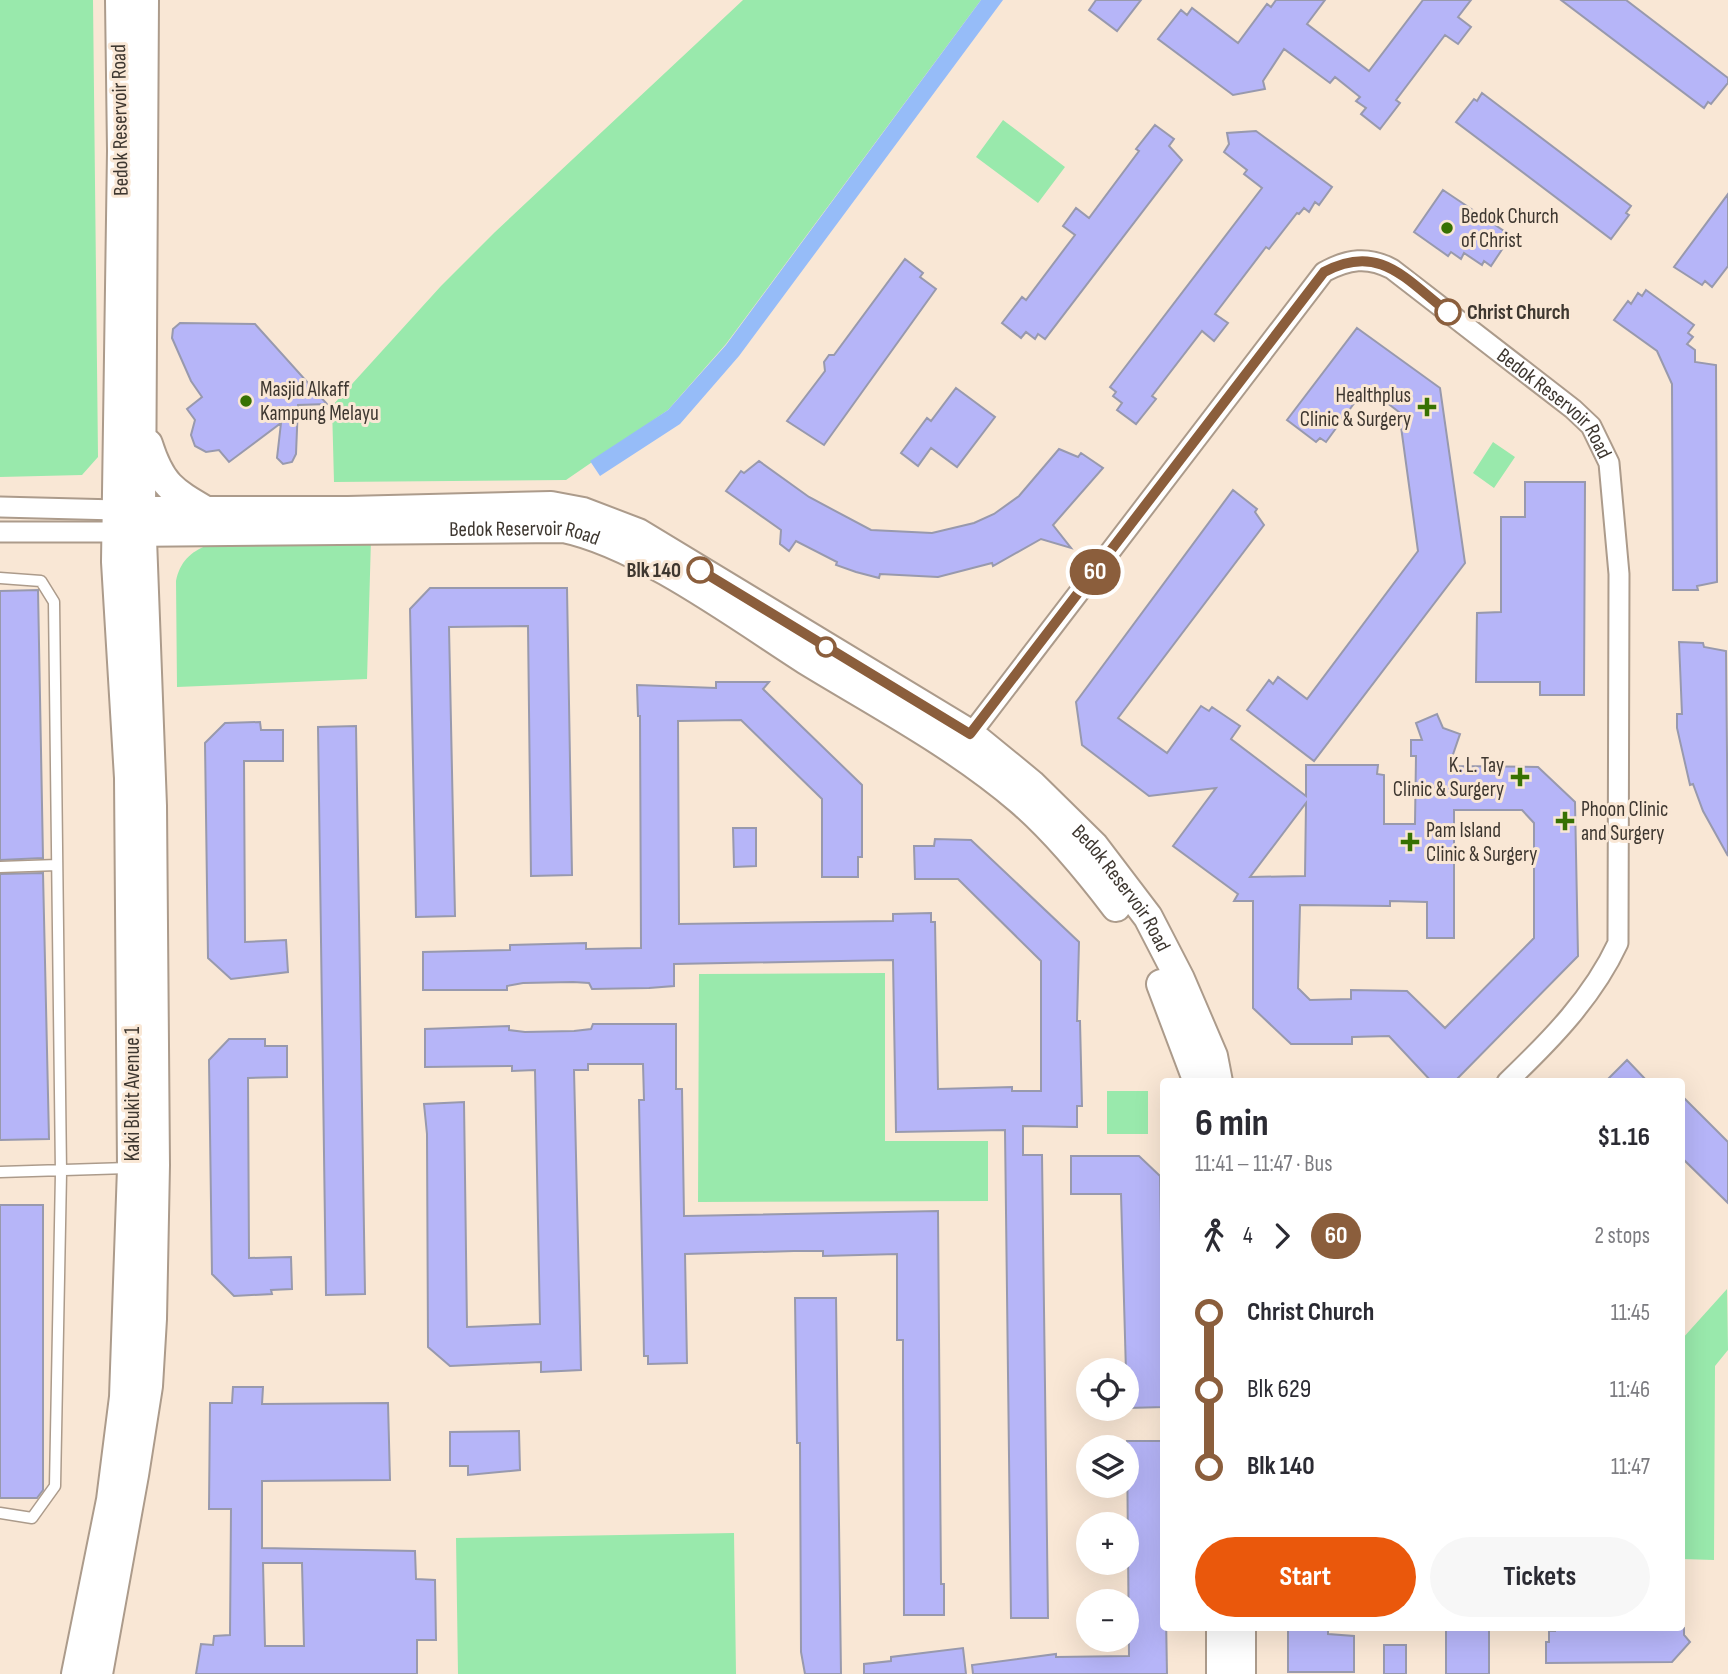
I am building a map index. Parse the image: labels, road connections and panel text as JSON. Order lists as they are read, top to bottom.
{
  "streets": {
    "main road": ["Bedok Reservoir Road", "Kaki Bukit Avenue 1"]
  },
  "crossings": [
    ["Bedok Reservoir Road", "Kaki Bukit Avenue 1"]
  ],
  "places": {
    "other": [
      "Bedok Church of Christ",
      "Christ Church",
      "Masjid Alkaff Kampung Melayu",
      "Blk 140"
    ],
    "health": [
      "Healthplus Clinic & Surgery",
      "K. L. Tay Clinic & Surgery",
      "Phoon Clinic and Surgery",
      "Pam Island Clinic & Surgery"
    ]
  },
  "lines": ["bus line 60"],
  "page": {
    "on_map": "60",
    "heading": ["6 min", "11:41 – 11:47 · Bus", "$1.16"],
    "legs": ["4", "60", "2 stops"],
    "list": [
      {
        "name": "Christ Church",
        "value": "11:45"
      },
      {
        "name": "Blk 629",
        "value": "11:46"
      },
      {
        "name": "Blk 140",
        "value": "11:47"
      }
    ],
    "map_buttons": ["+", "−"],
    "buttons": ["Start", "Tickets"]
  }
}
